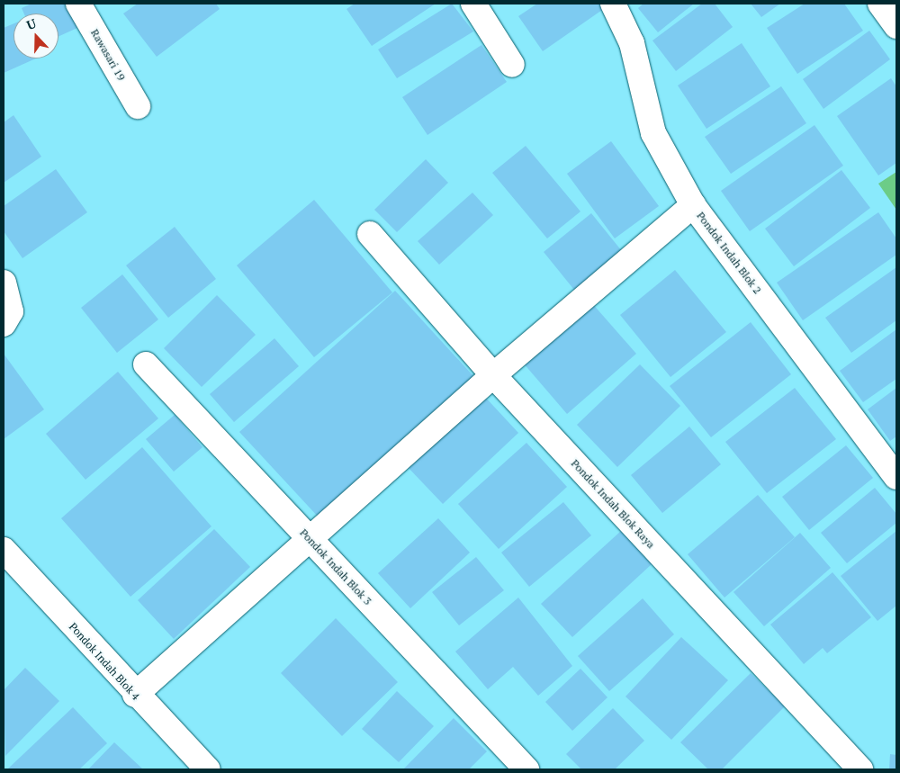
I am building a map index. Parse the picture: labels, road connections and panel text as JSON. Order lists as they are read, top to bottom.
{
  "streets": {
    "street": [
      "Rawasari 19",
      "Pondok Indah Blok 2",
      "Pondok Indah Blok Raya",
      "Pondok Indah Blok 3",
      "Pondok Indah Blok 4"
    ]
  },
  "north": "top"
}
